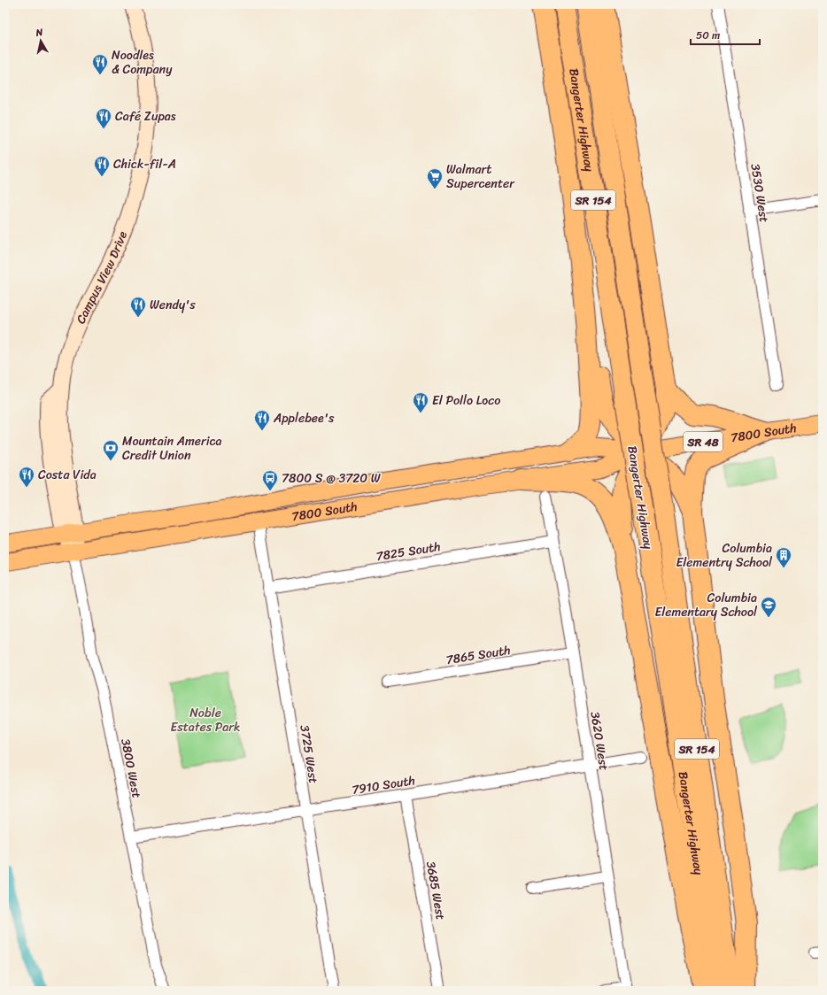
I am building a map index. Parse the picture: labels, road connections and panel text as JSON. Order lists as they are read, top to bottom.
{
  "streets": {
    "highway": ["Bangerter Highway", "SR 154"],
    "main road": ["7800 South", "SR 48"],
    "street": [
      "3530 West",
      "Campus View Drive",
      "7825 South",
      "7865 South",
      "3620 West",
      "3725 West",
      "3800 West",
      "7910 South",
      "3685 West"
    ]
  },
  "crossings": [
    ["Campus View Drive", "7800 South"],
    ["Campus View Drive", "3800 West"],
    ["7800 South", "3725 West"],
    ["7800 South", "3800 West"],
    ["7825 South", "3620 West"],
    ["7825 South", "3725 West"],
    ["7865 South", "3620 West"],
    ["3620 West", "7910 South"],
    ["3725 West", "7910 South"],
    ["3800 West", "7910 South"],
    ["7910 South", "3685 West"]
  ],
  "parks": ["Noble Estates Park"],
  "places": {
    "restaurant": [
      "Noodles & Company",
      "Café Zupas",
      "Chick-fil-A",
      "Wendy's",
      "El Pollo Loco",
      "Applebee's",
      "Costa Vida"
    ],
    "supermarket": ["Walmart Supercenter"],
    "bank": ["Mountain America Credit Union"],
    "bus stop": ["7800 S @ 3720 W"],
    "building": ["Columbia Elementry School"],
    "school or university": ["Columbia Elementary School"]
  },
  "scale_bar": "50 m",
  "north": "top"
}
